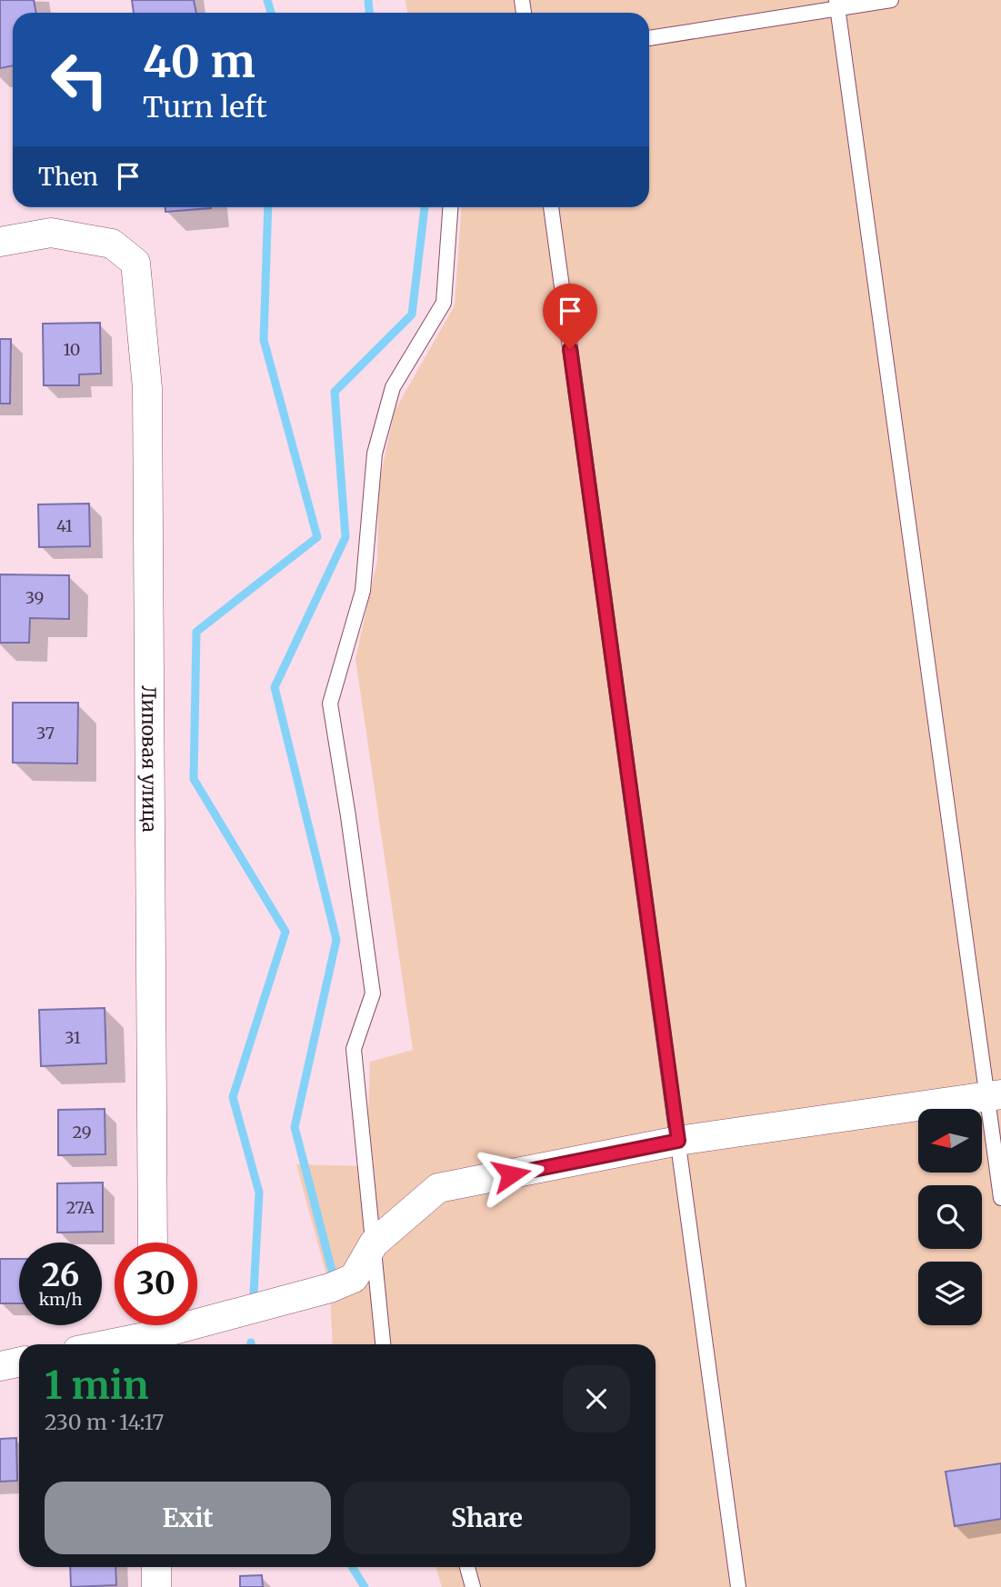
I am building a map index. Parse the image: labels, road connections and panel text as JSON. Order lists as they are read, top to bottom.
{
  "streets": {
    "street": ["Липовая улица"]
  },
  "house_numbers": [
    "10",
    "41",
    "39",
    "37",
    "31",
    "29",
    "27А"
  ],
  "north": "left",
  "page": {
    "turn": ["40 m", "Turn left"],
    "then": "Then",
    "speed": "26 km/h",
    "limit": "30",
    "heading": ["1 min", "230 m · 14:17"],
    "buttons": ["Exit", "Share"]
  }
}
